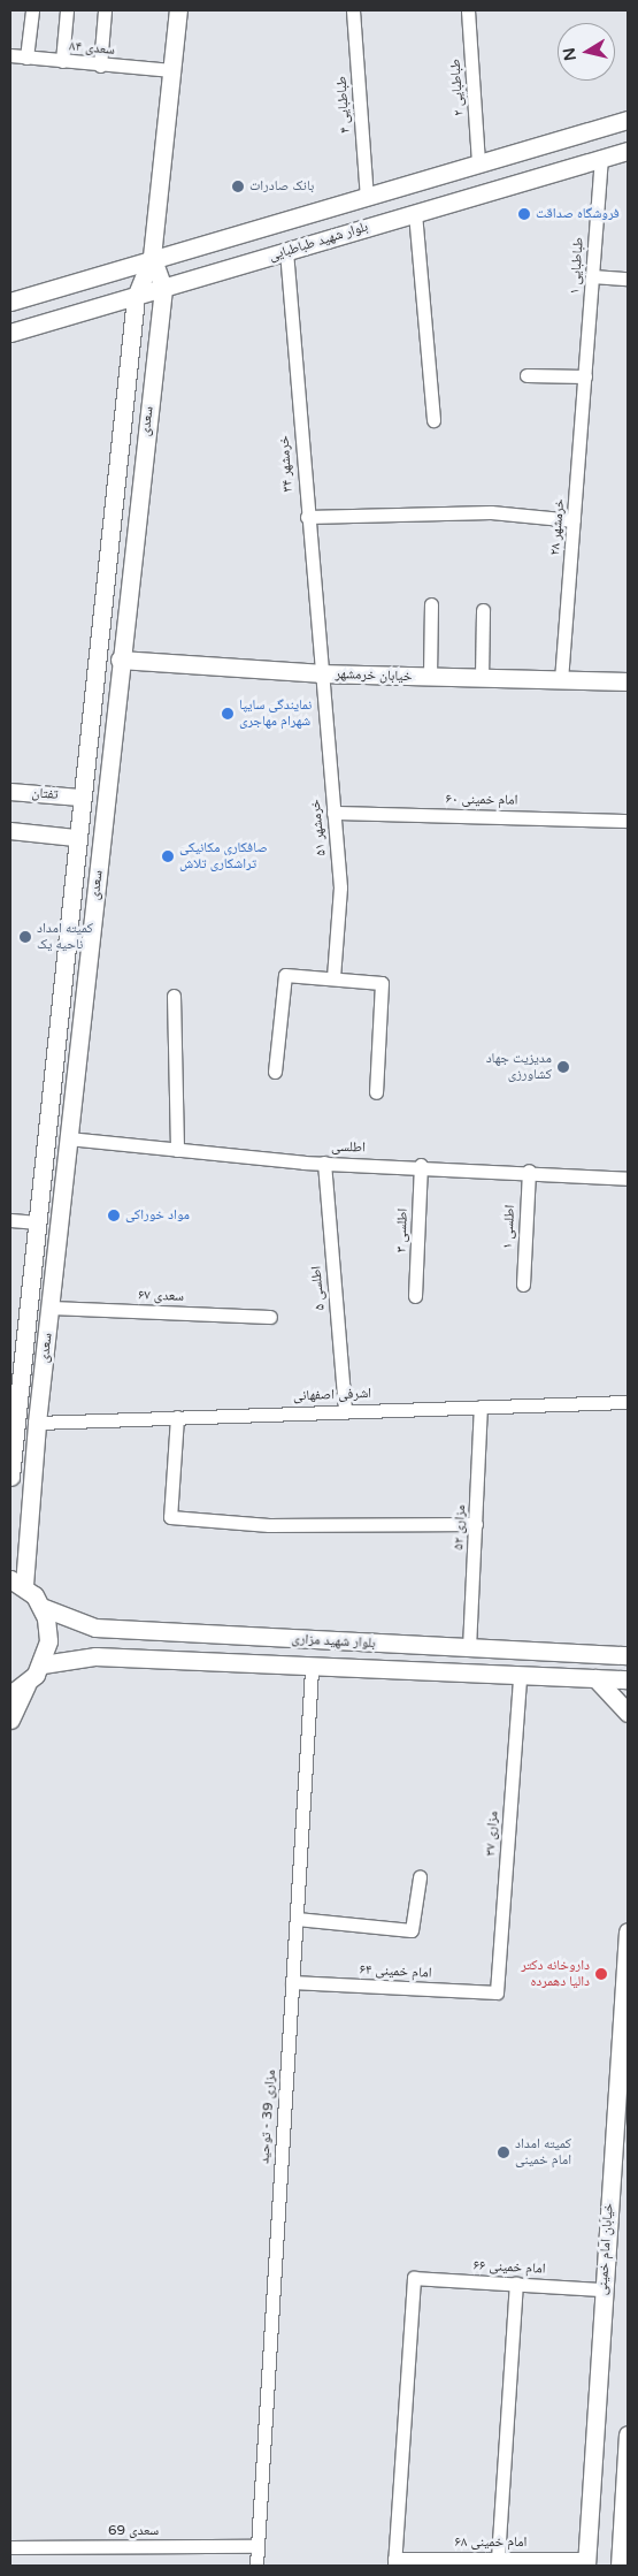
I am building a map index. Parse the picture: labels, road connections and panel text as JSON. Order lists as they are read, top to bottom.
{
  "streets": {
    "main road": [
      "بلوار شهید طباطبایی",
      "سعدی",
      "خیابان خرمشهر",
      "بلوار شهید مزاری",
      "خیابان امام خمینی"
    ],
    "street": [
      "سعدی ۸۴",
      "طباطبایی ۲",
      "طباطبایی ۴",
      "طباطبایی ۱",
      "خرمشهر ۳۴",
      "خرمشهر ۲۸",
      "تفتان",
      "امام خمینی ۶۰",
      "خرمشهر ۵۱",
      "اطلسی",
      "اطلسی ۱",
      "اطلسی ۳",
      "اطلسی ۵",
      "سعدی ۶۷",
      "اشرفی اصفهانی",
      "مزاری ۵۲",
      "مزاری ۳۷",
      "امام خمینی ۶۴",
      "مزاری 39 - توحید",
      "امام خمینی ۶۶",
      "سعدی 69",
      "امام خمینی ۶۸"
    ]
  },
  "crossings": [
    ["طباطبایی ۲", "بلوار شهید طباطبایی"],
    ["طباطبایی ۴", "بلوار شهید طباطبایی"],
    ["بلوار شهید طباطبایی", "طباطبایی ۱"],
    ["بلوار شهید طباطبایی", "سعدی"],
    ["بلوار شهید طباطبایی", "خرمشهر ۳۴"],
    ["طباطبایی ۱", "خرمشهر ۲۸"],
    ["سعدی", "خیابان خرمشهر"],
    ["سعدی", "تفتان"],
    ["سعدی", "اطلسی"],
    ["سعدی", "سعدی ۶۷"],
    ["سعدی", "اشرفی اصفهانی"],
    ["خرمشهر ۳۴", "خیابان خرمشهر"],
    ["خرمشهر ۳۴", "خرمشهر ۵۱"],
    ["خرمشهر ۲۸", "خیابان خرمشهر"],
    ["خیابان خرمشهر", "خرمشهر ۵۱"],
    ["امام خمینی ۶۰", "خرمشهر ۵۱"],
    ["اطلسی", "اطلسی ۱"],
    ["اطلسی", "اطلسی ۳"],
    ["اطلسی", "اطلسی ۵"],
    ["اطلسی ۵", "اشرفی اصفهانی"],
    ["اشرفی اصفهانی", "مزاری ۵۲"],
    ["مزاری ۵۲", "بلوار شهید مزاری"],
    ["بلوار شهید مزاری", "مزاری ۳۷"],
    ["بلوار شهید مزاری", "مزاری 39 - توحید"],
    ["مزاری ۳۷", "امام خمینی ۶۴"],
    ["امام خمینی ۶۴", "مزاری 39 - توحید"],
    ["مزاری 39 - توحید", "سعدی 69"],
    ["خیابان امام خمینی", "امام خمینی ۶۶"],
    ["خیابان امام خمینی", "امام خمینی ۶۸"],
    ["امام خمینی ۶۶", "امام خمینی ۶۸"]
  ],
  "places": [
    "بانک صادرات",
    "فروشگاه صداقت",
    "نمایندگی سایپا شهرام مهاجری",
    "صافکاری مکانیکی تراشکاری تلاش",
    "کمیته امداد ناحیه یک",
    "مدیزیت جهاد کشاورزی",
    "مواد خوراکی",
    "داروخانه دکتر دالیا دهمرده",
    "کمیته امداد امام خمینی"
  ],
  "north": "left"
}
